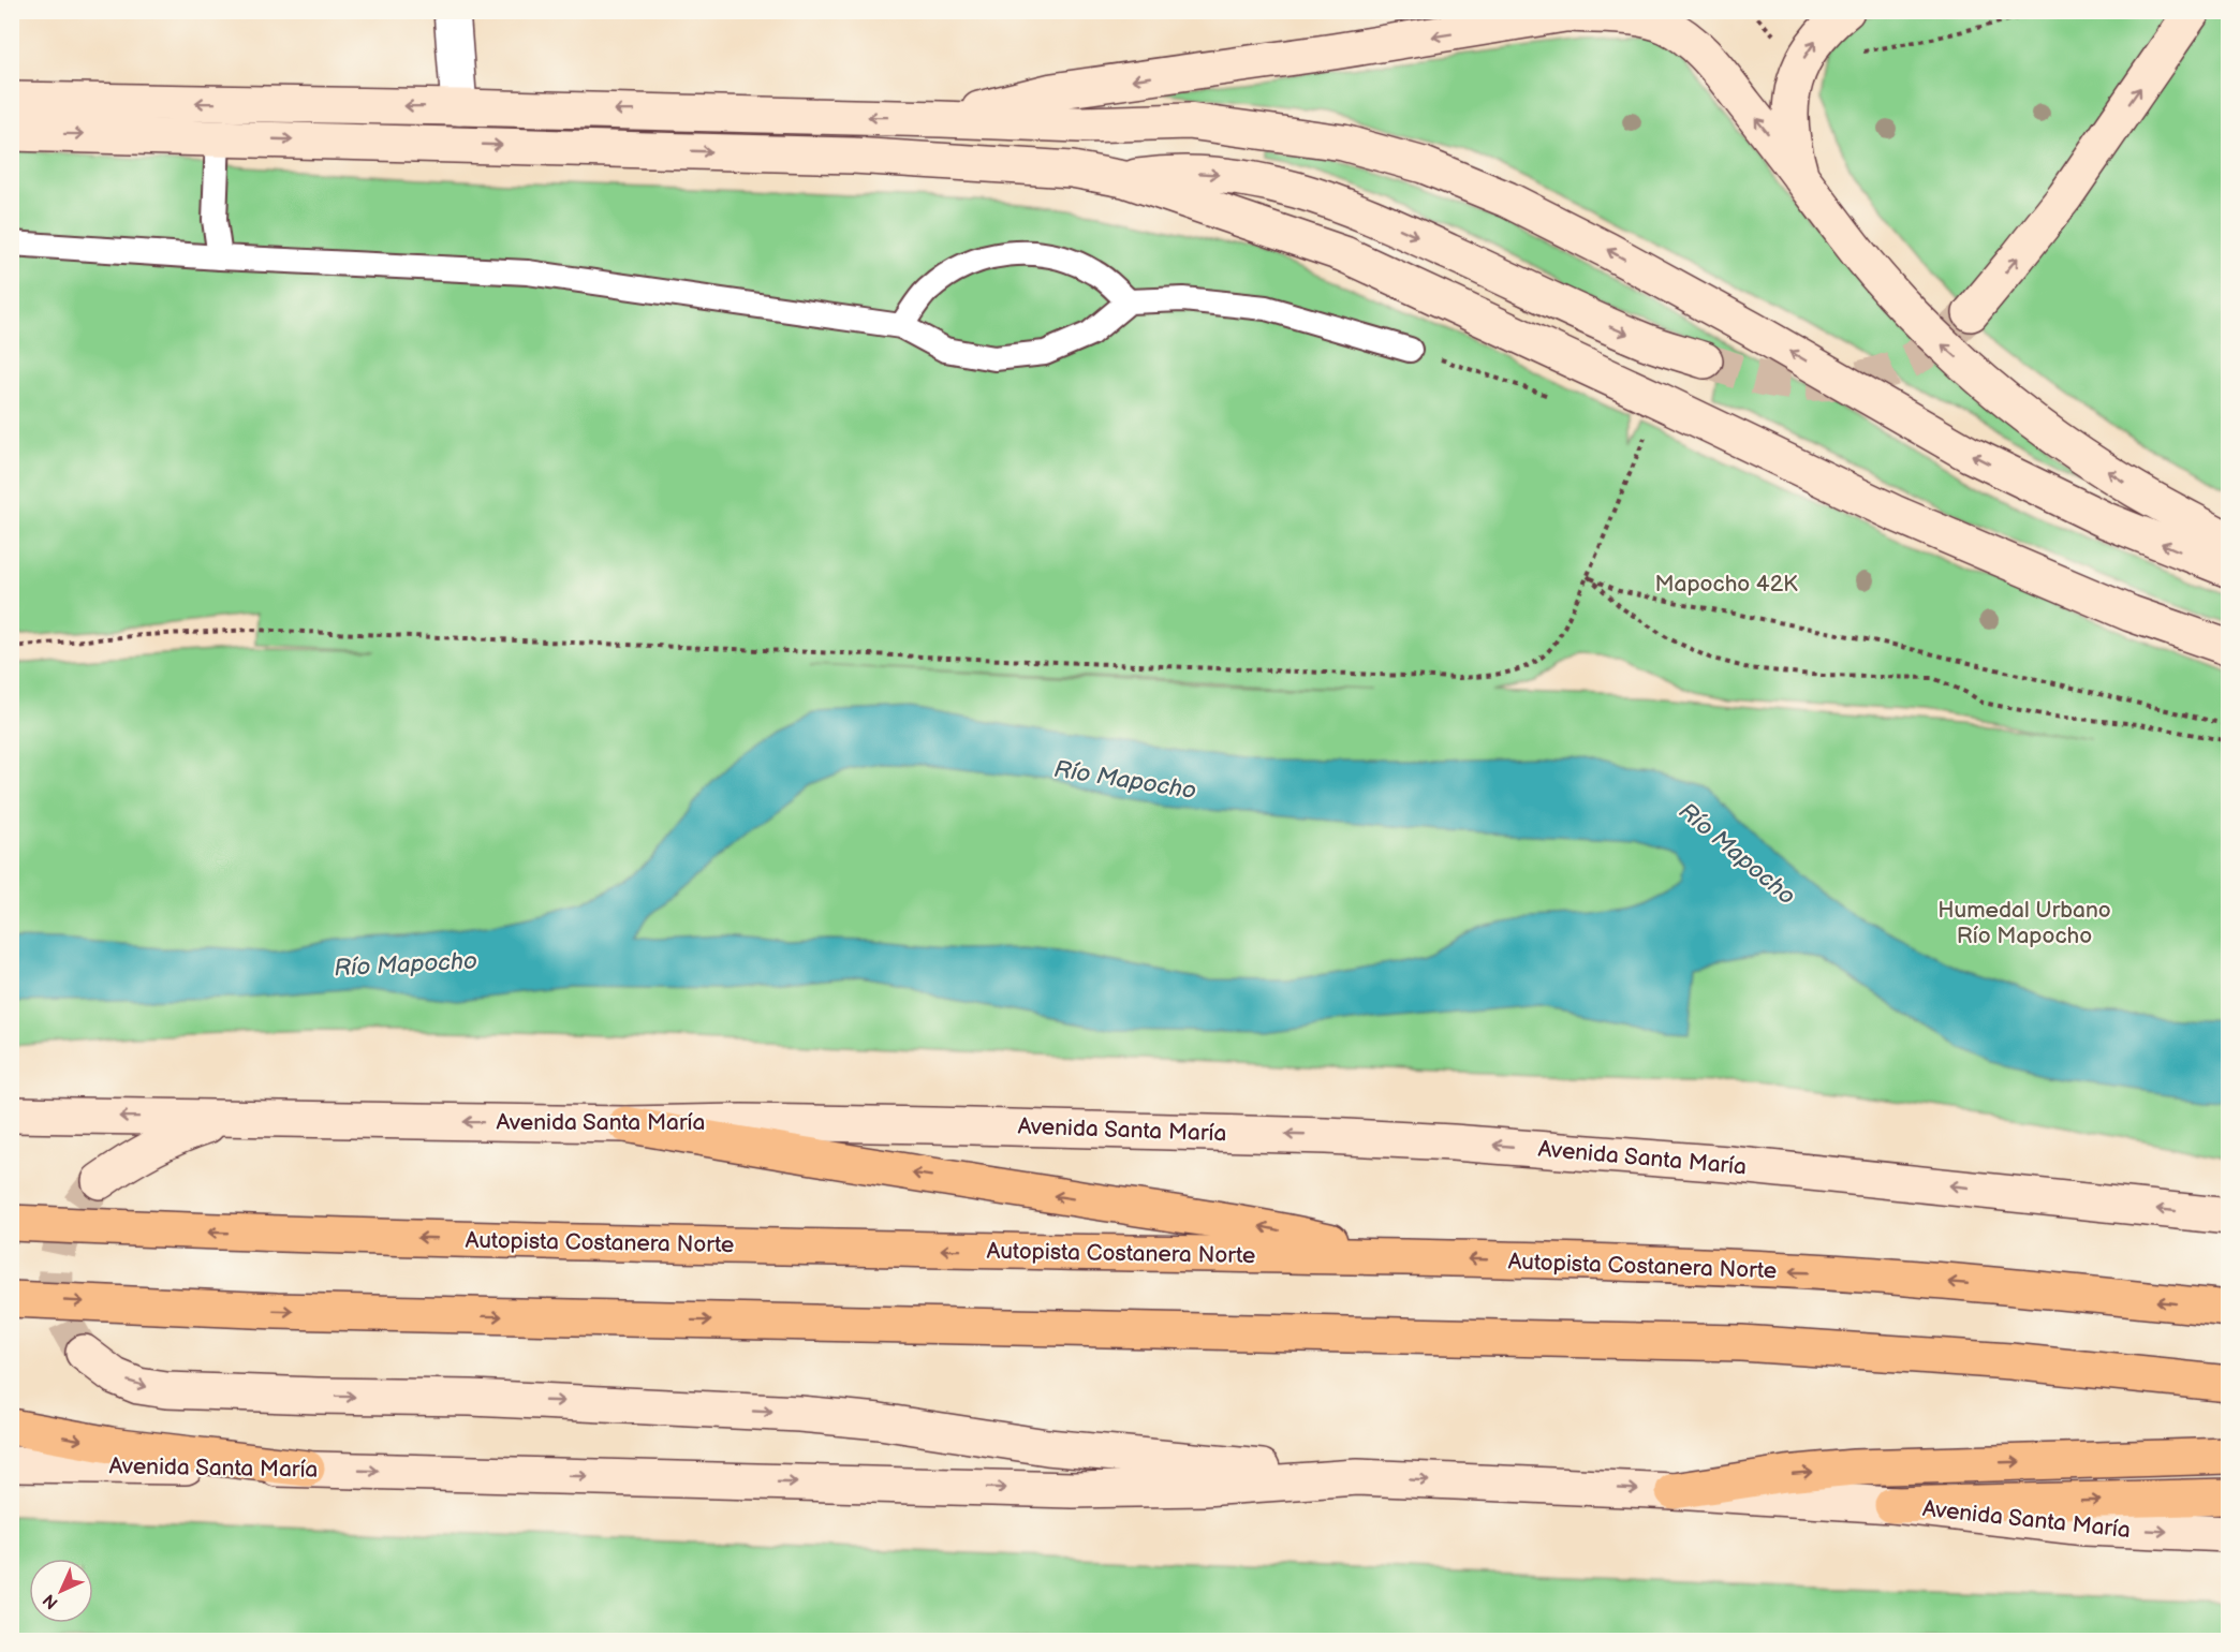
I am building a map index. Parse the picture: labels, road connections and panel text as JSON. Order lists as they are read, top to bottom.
{
  "streets": {
    "main road": ["Avenida Santa María", "Autopista Costanera Norte"]
  },
  "water": ["Río Mapocho"],
  "parks": ["Mapocho 42K", "Humedal Urbano Río Mapocho"],
  "north": "bottom left"
}
